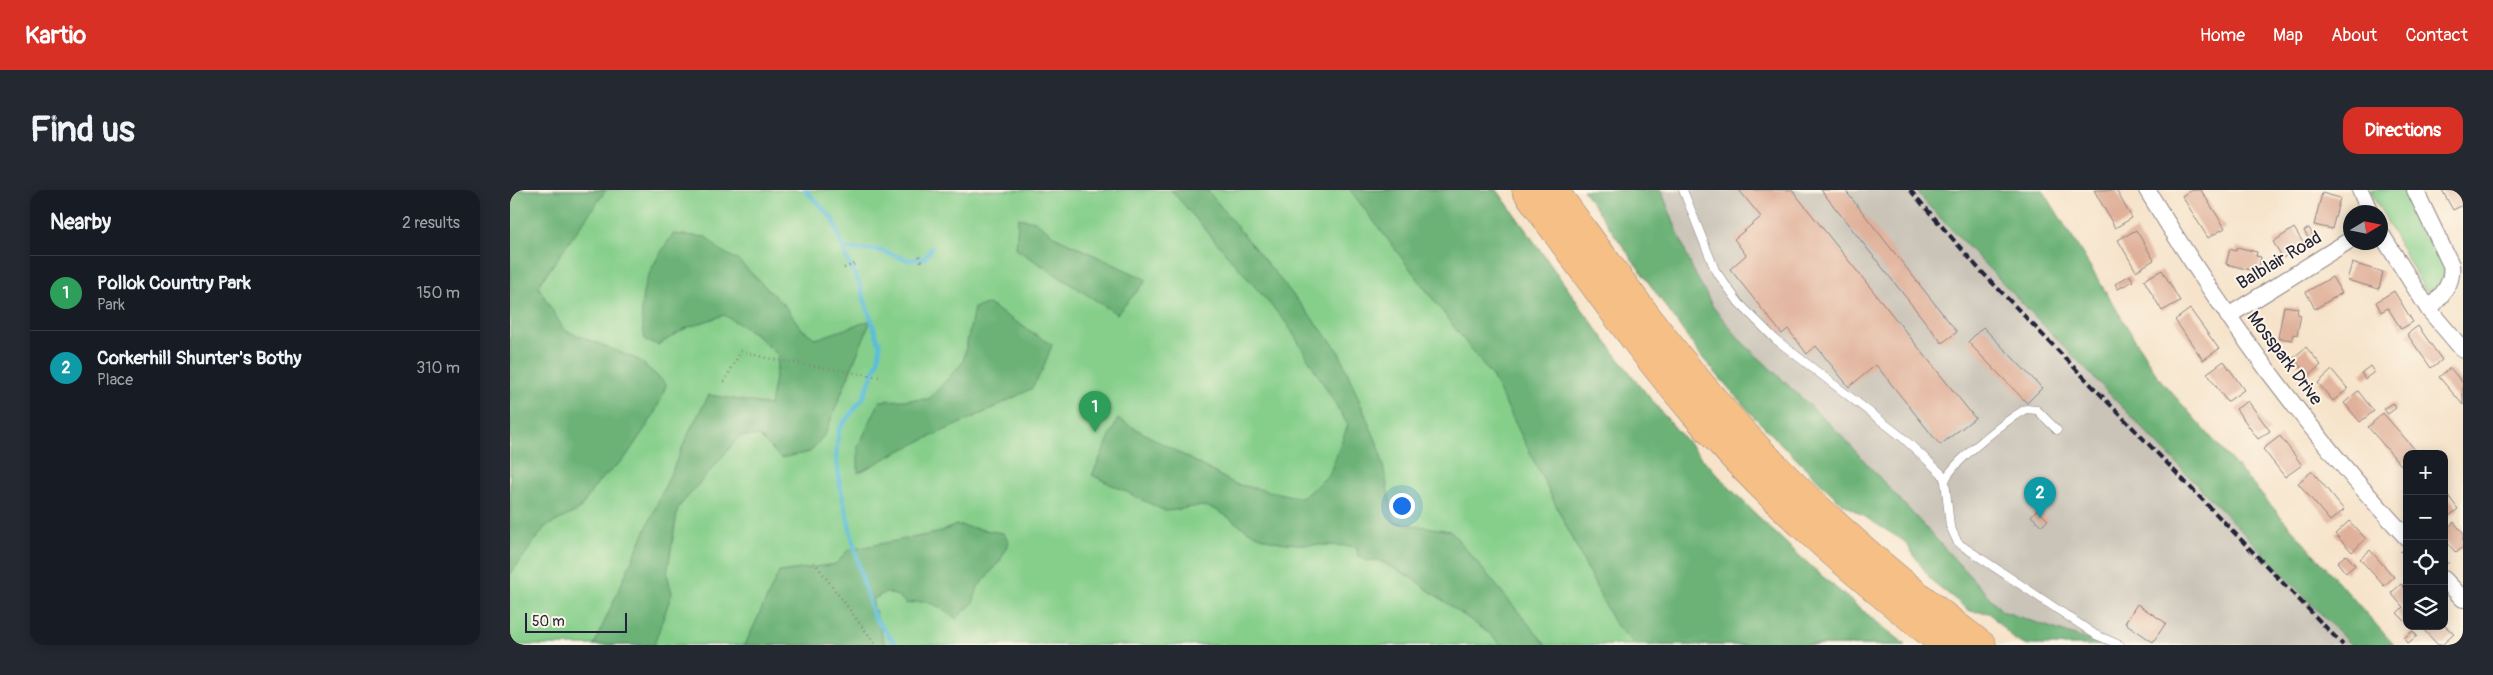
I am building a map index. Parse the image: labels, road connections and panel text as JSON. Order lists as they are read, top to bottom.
{
  "streets": {
    "street": ["Balblair Road", "Mosspark Drive"]
  },
  "crossings": [
    ["Balblair Road", "Mosspark Drive"]
  ],
  "scale_bar": "50 m",
  "north": "right",
  "page": {
    "header": "Kartio",
    "nav": [
      "Home",
      "Map",
      "About",
      "Contact"
    ],
    "buttons": "Directions",
    "title": "Find us",
    "heading": ["Nearby", "2 results"],
    "list": [
      {
        "mark": "1",
        "name": "Pollok Country Park",
        "note": "Park",
        "value": "150 m"
      },
      {
        "mark": "2",
        "name": "Corkerhill Shunter's Bothy",
        "note": "Place",
        "value": "310 m"
      }
    ],
    "pins": ["1", "2"],
    "map_buttons": ["+", "−"],
    "scale": "50 m"
  }
}
